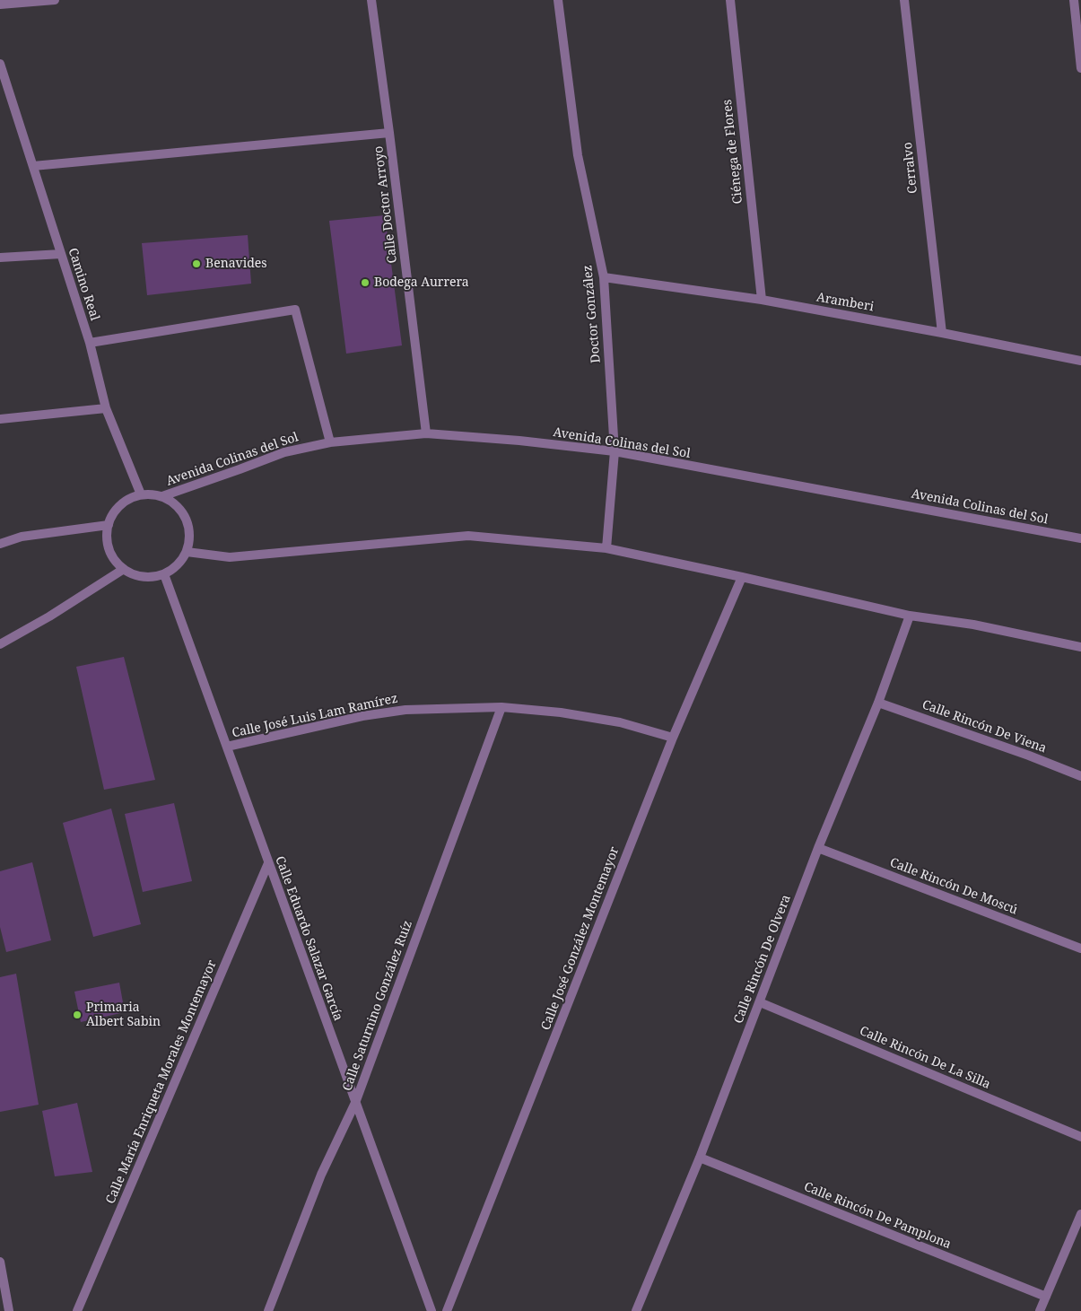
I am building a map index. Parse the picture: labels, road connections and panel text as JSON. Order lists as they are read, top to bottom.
{
  "streets": {
    "street": [
      "Ciénega de Flores",
      "Cerralvo",
      "Calle Doctor Arroyo",
      "Camino Real",
      "Aramberi",
      "Doctor González",
      "Avenida Colinas del Sol",
      "Calle José Luis Lam Ramírez",
      "Calle Rincón De Viena",
      "Calle Rincón De Moscú",
      "Calle Eduardo Salazar García",
      "Calle José González Montemayor",
      "Calle Rincón De Olvera",
      "Calle Saturnino González Ruíz",
      "Calle Rincón De La Silla",
      "Calle María Enriqueta Morales Montemayor",
      "Calle Rincón De Pamplona"
    ]
  },
  "crossings": [
    ["Ciénega de Flores", "Aramberi"],
    ["Cerralvo", "Aramberi"],
    ["Calle Doctor Arroyo", "Avenida Colinas del Sol"],
    ["Camino Real", "Avenida Colinas del Sol"],
    ["Camino Real", "Calle Eduardo Salazar García"],
    ["Aramberi", "Doctor González"],
    ["Doctor González", "Avenida Colinas del Sol"],
    ["Avenida Colinas del Sol", "Calle Eduardo Salazar García"],
    ["Calle José Luis Lam Ramírez", "Calle Eduardo Salazar García"],
    ["Calle José Luis Lam Ramírez", "Calle José González Montemayor"],
    ["Calle José Luis Lam Ramírez", "Calle Saturnino González Ruíz"],
    ["Calle Rincón De Viena", "Calle Rincón De Olvera"],
    ["Calle Rincón De Moscú", "Calle Rincón De Olvera"],
    ["Calle Eduardo Salazar García", "Calle Saturnino González Ruíz"],
    ["Calle Eduardo Salazar García", "Calle María Enriqueta Morales Montemayor"],
    ["Calle Rincón De Olvera", "Calle Rincón De La Silla"],
    ["Calle Rincón De Olvera", "Calle Rincón De Pamplona"]
  ],
  "places": ["Benavides", "Bodega Aurrera", "Primaria Albert Sabin"]
}
